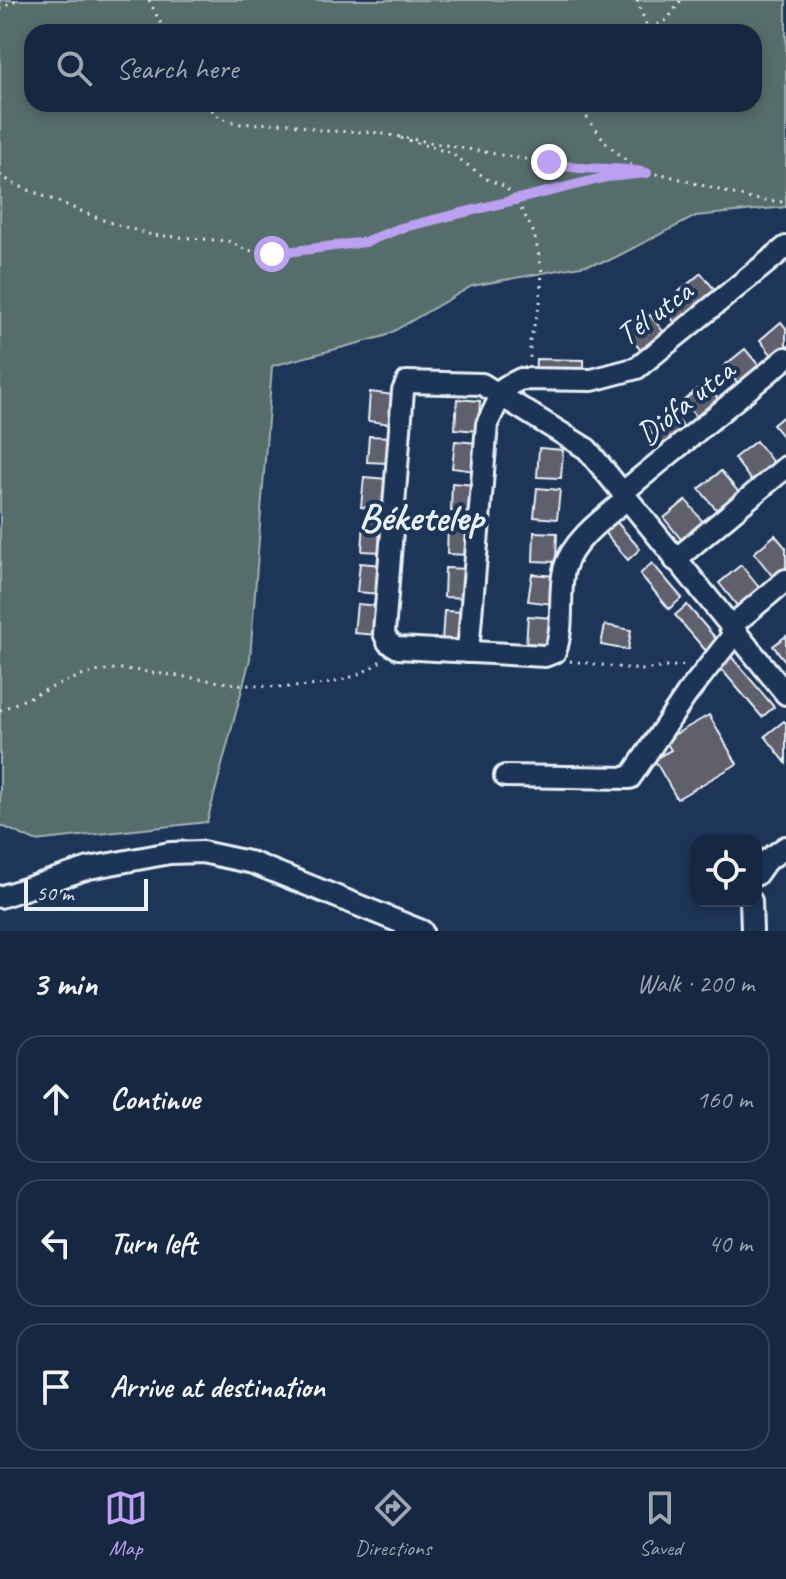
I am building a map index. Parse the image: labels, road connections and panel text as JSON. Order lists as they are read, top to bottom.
{
  "streets": {
    "street": ["Tél utca", "Diófa utca"]
  },
  "districts": ["Béketelep"],
  "scale_bar": "50 m",
  "page": {
    "search": "Search here",
    "scale": "50 m",
    "heading": ["3 min", "Walk · 200 m"],
    "list": [
      ["Continue", "160 m"],
      ["Turn left", "40 m"],
      "Arrive at destination"
    ],
    "nav": ["Map", "Directions", "Saved"]
  }
}
